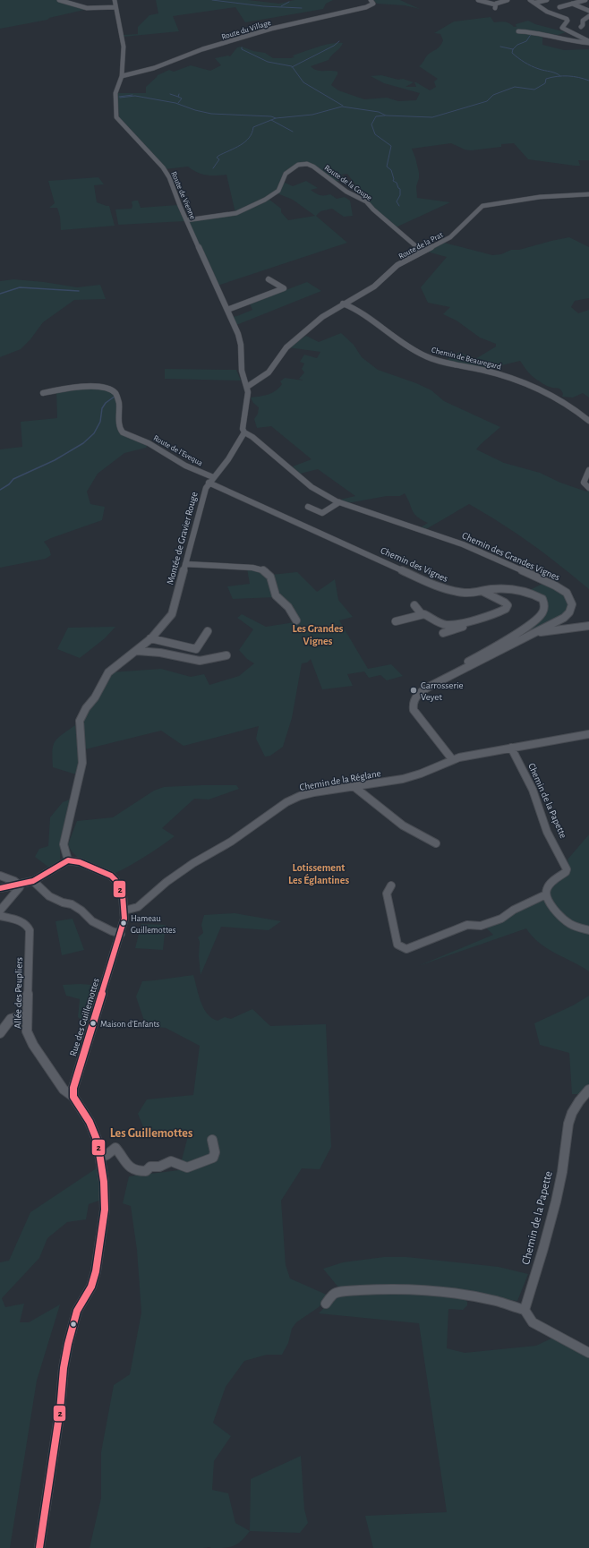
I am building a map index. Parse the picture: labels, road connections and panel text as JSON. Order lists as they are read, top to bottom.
{
  "streets": {
    "street": [
      "Route du Village",
      "Route de la Coupe",
      "Route de Vienne",
      "Route de la Prat",
      "Chemin de Beauregard",
      "Route de l'Evequa",
      "Montée de Gravier Rouge",
      "Chemin des Grandes Vignes",
      "Chemin des Vignes",
      "Chemin de la Réglane",
      "Chemin de la Papette",
      "Allée des Peupliers",
      "Rue des Guillemottes"
    ]
  },
  "crossings": [
    ["Route du Village", "Route de Vienne"],
    ["Route de la Coupe", "Route de Vienne"],
    ["Route de la Coupe", "Route de la Prat"],
    ["Route de Vienne", "Route de la Prat"],
    ["Route de la Prat", "Chemin de Beauregard"],
    ["Route de l'Evequa", "Montée de Gravier Rouge"],
    ["Route de l'Evequa", "Chemin des Vignes"],
    ["Montée de Gravier Rouge", "Chemin des Grandes Vignes"],
    ["Montée de Gravier Rouge", "Chemin des Vignes"],
    ["Montée de Gravier Rouge", "Rue des Guillemottes"],
    ["Chemin des Grandes Vignes", "Chemin des Vignes"],
    ["Chemin des Grandes Vignes", "Chemin de la Réglane"],
    ["Chemin de la Réglane", "Chemin de la Papette"],
    ["Chemin de la Réglane", "Rue des Guillemottes"],
    ["Allée des Peupliers", "Rue des Guillemottes"]
  ],
  "districts": ["Les Grandes Vignes", "Lotissement Les Églantines", "Les Guillemottes"],
  "places": ["Carrosserie Veyet", "Hameau Guillemottes", "Maison d’Enfants"],
  "lines": ["transit line 2"]
}
